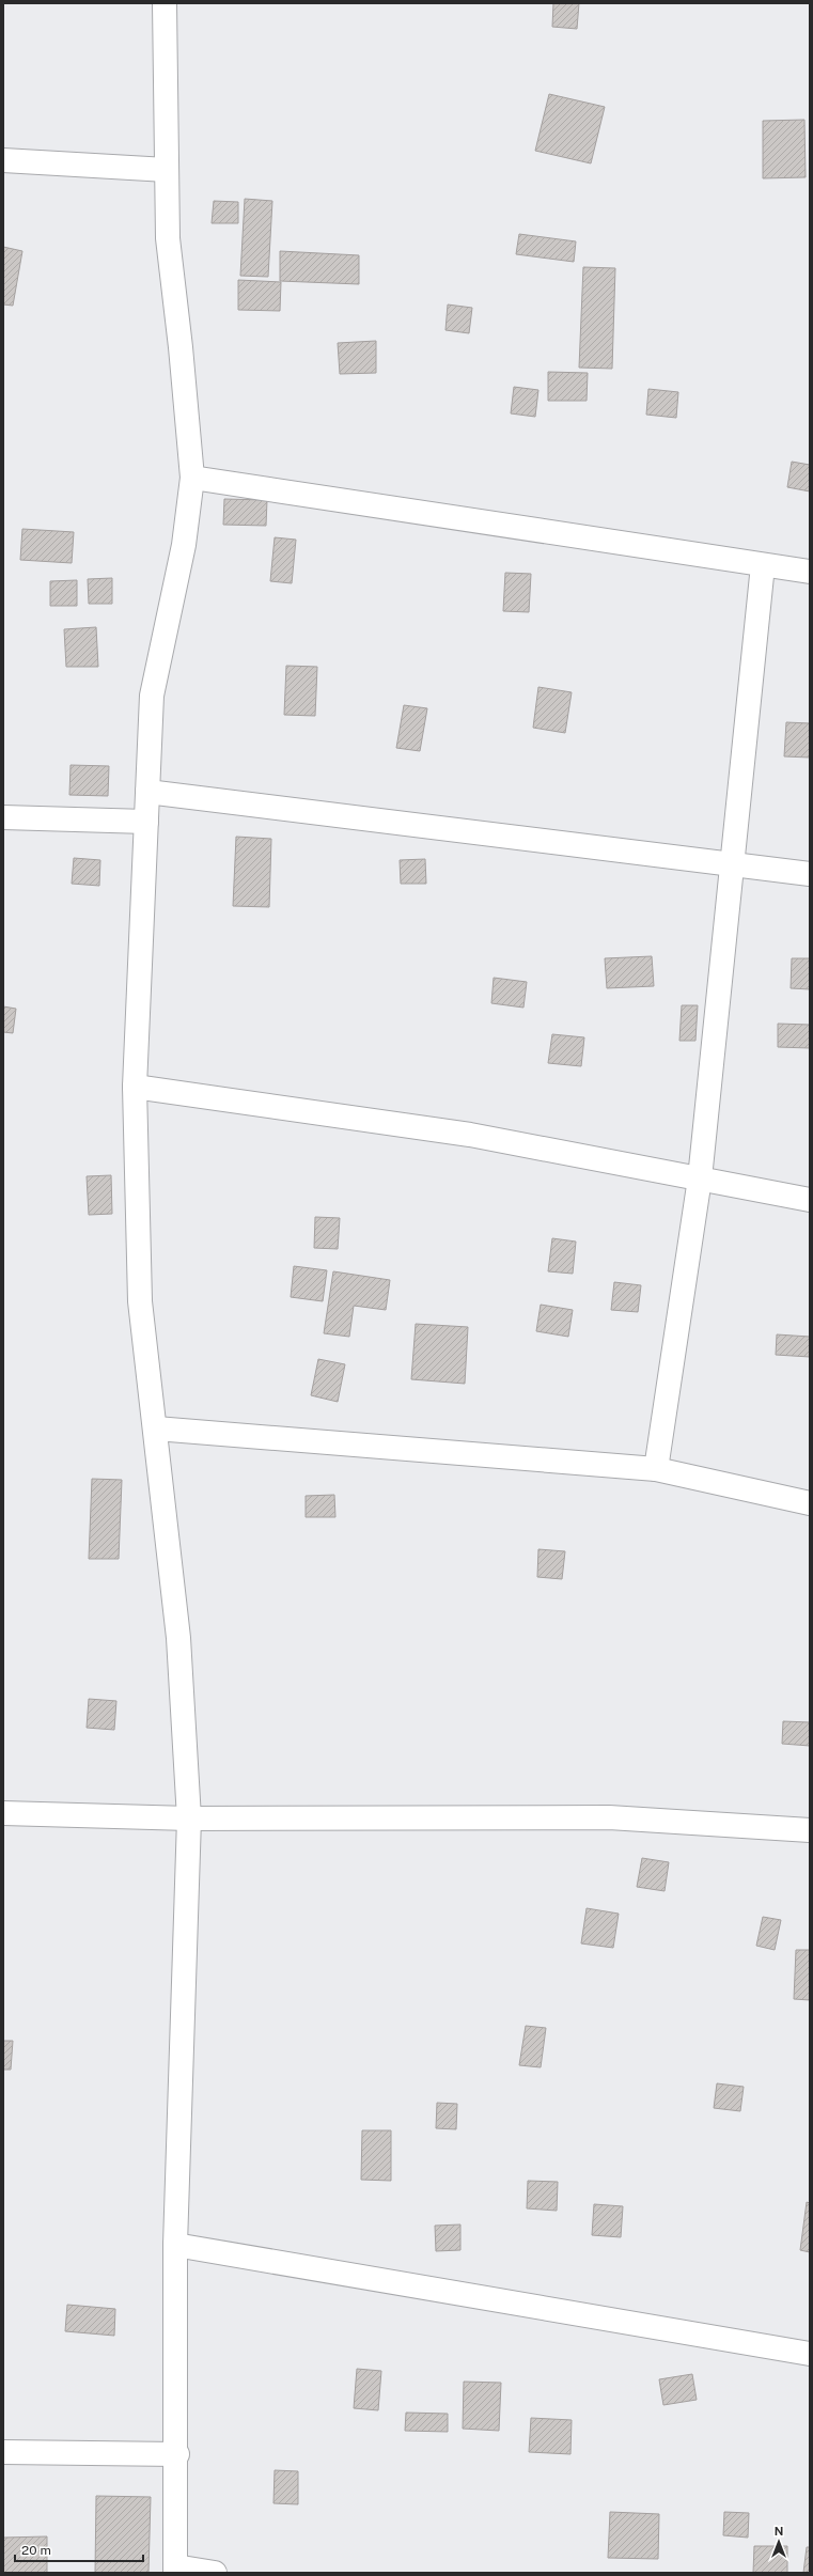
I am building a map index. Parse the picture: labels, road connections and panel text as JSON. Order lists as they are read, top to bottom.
{
  "scale_bar": "20 m",
  "north": "top"
}
